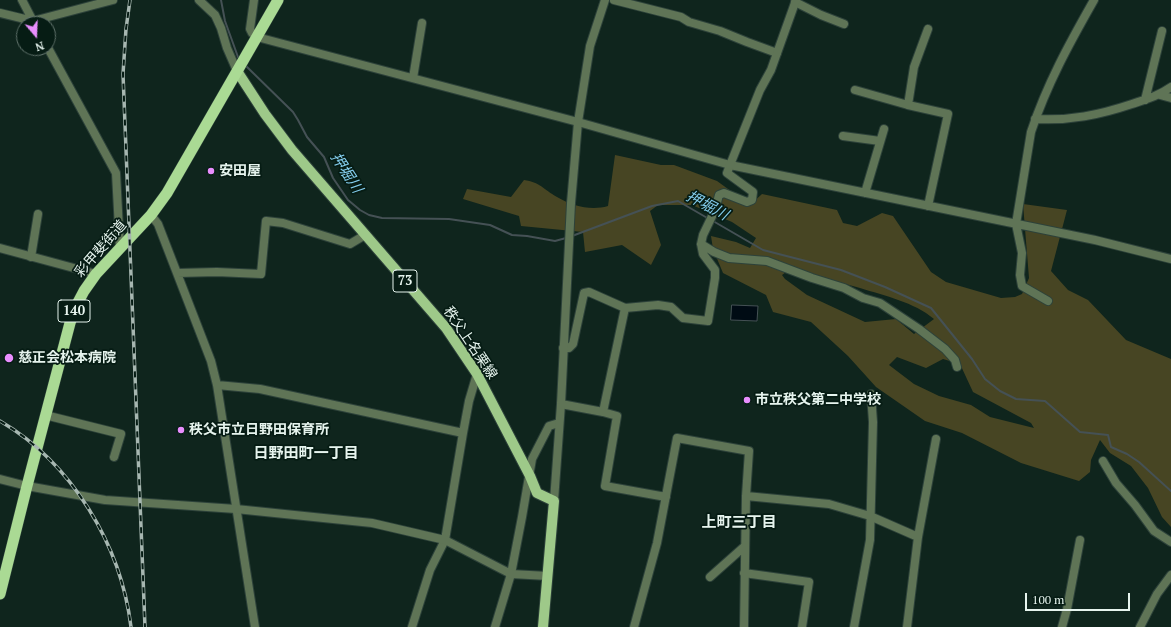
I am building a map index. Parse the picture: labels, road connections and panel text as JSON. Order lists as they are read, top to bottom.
{
  "streets": {
    "highway": ["彩甲斐街道", "140"],
    "main road": ["73", "秩父上名栗線"]
  },
  "crossings": [
    ["彩甲斐街道", "秩父上名栗線"]
  ],
  "districts": ["日野田町一丁目", "上町三丁目"],
  "water": ["押堀川"],
  "places": [
    "安田屋",
    "慈正会松本病院",
    "市立秩父第二中学校",
    "秩父市立日野田保育所"
  ],
  "scale_bar": "100 m",
  "north": "bottom"
}
